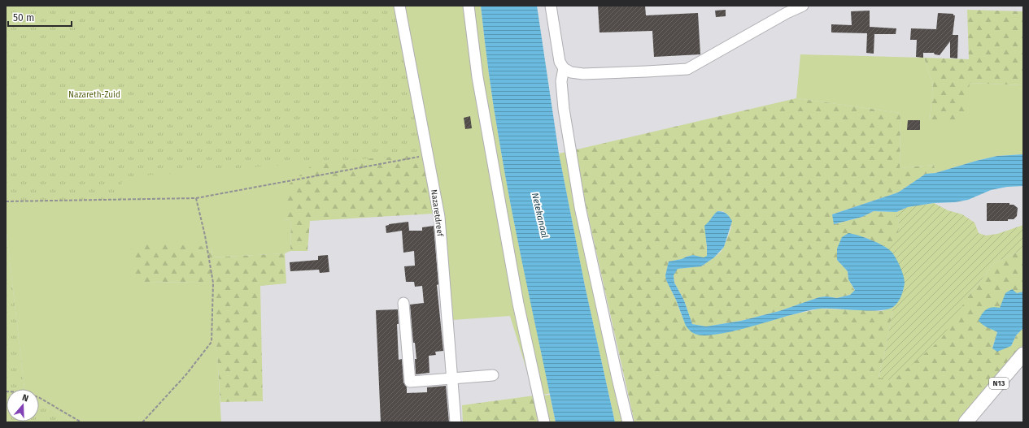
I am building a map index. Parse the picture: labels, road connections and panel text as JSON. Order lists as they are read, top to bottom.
{
  "streets": {
    "main road": ["N13"],
    "street": ["Nazaretdreef"]
  },
  "water": ["Netekanaal"],
  "parks": ["Nazareth-Zuid"],
  "scale_bar": "50 m",
  "north": "top"
}
